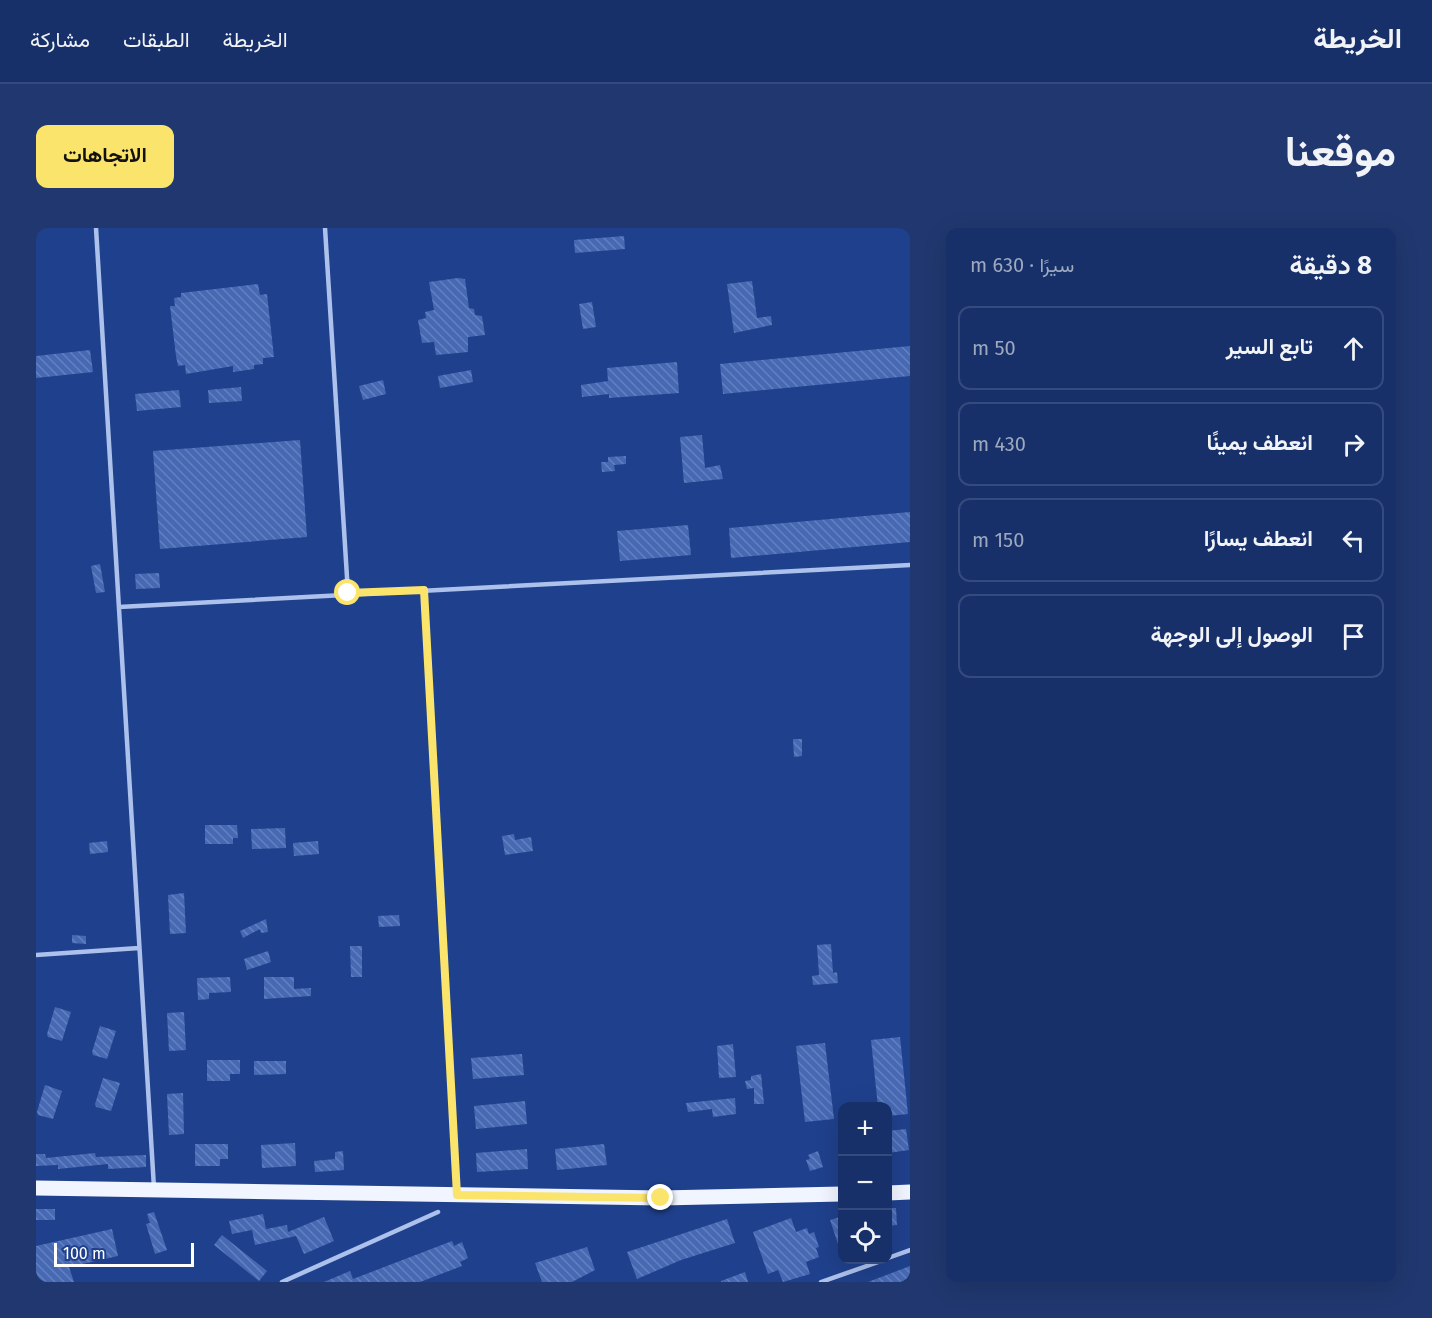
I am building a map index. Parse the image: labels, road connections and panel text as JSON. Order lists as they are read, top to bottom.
{
  "scale_bar": "100 m",
  "page": {
    "header": "الخريطة",
    "nav": ["الخريطة", "الطبقات", "مشاركة"],
    "title": "موقعنا",
    "buttons": "الاتجاهات",
    "heading": ["8 دقيقة", "سيرًا · 630 m"],
    "list": [
      ["تابع السير", "50 m"],
      ["انعطف يمينًا", "430 m"],
      ["انعطف يسارًا", "150 m"],
      "الوصول إلى الوجهة"
    ],
    "map_buttons": ["+", "−"],
    "scale": "100 m"
  }
}
